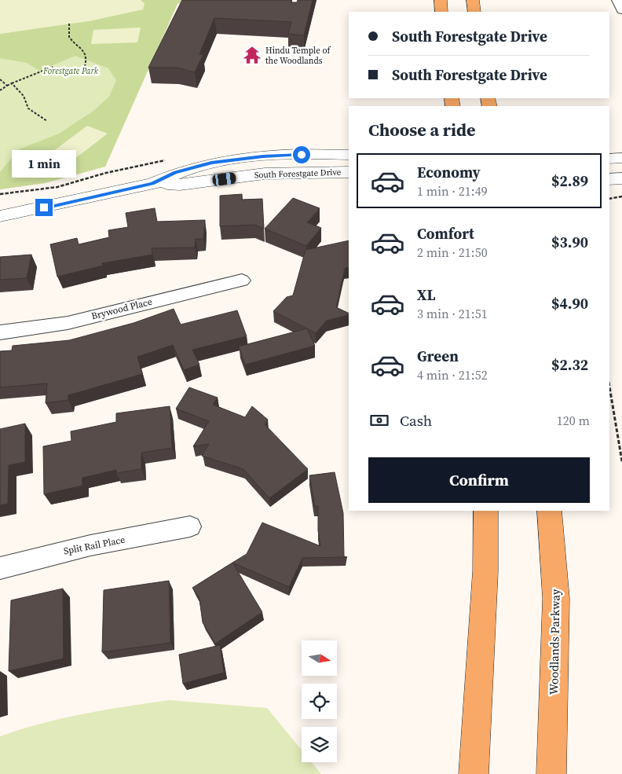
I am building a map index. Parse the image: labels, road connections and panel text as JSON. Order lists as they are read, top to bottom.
{
  "streets": {
    "main road": ["Woodlands Parkway"],
    "street": ["South Forestgate Drive", "Brywood Place", "Split Rail Place"]
  },
  "parks": ["Forestgate Park"],
  "places": {
    "temple": ["Hindu Temple of the Woodlands"]
  },
  "north": "right",
  "page": {
    "banner": ["South Forestgate Drive", "South Forestgate Drive"],
    "heading": "Choose a ride",
    "bubble": "1 min",
    "list": [
      {
        "name": "Economy",
        "note": "1 min · 21:49",
        "value": "$2.89"
      },
      {
        "name": "Comfort",
        "note": "2 min · 21:50",
        "value": "$3.90"
      },
      {
        "name": "XL",
        "note": "3 min · 21:51",
        "value": "$4.90"
      },
      {
        "name": "Green",
        "note": "4 min · 21:52",
        "value": "$2.32"
      }
    ],
    "pay": ["Cash", "120 m"],
    "buttons": "Confirm"
  }
}
